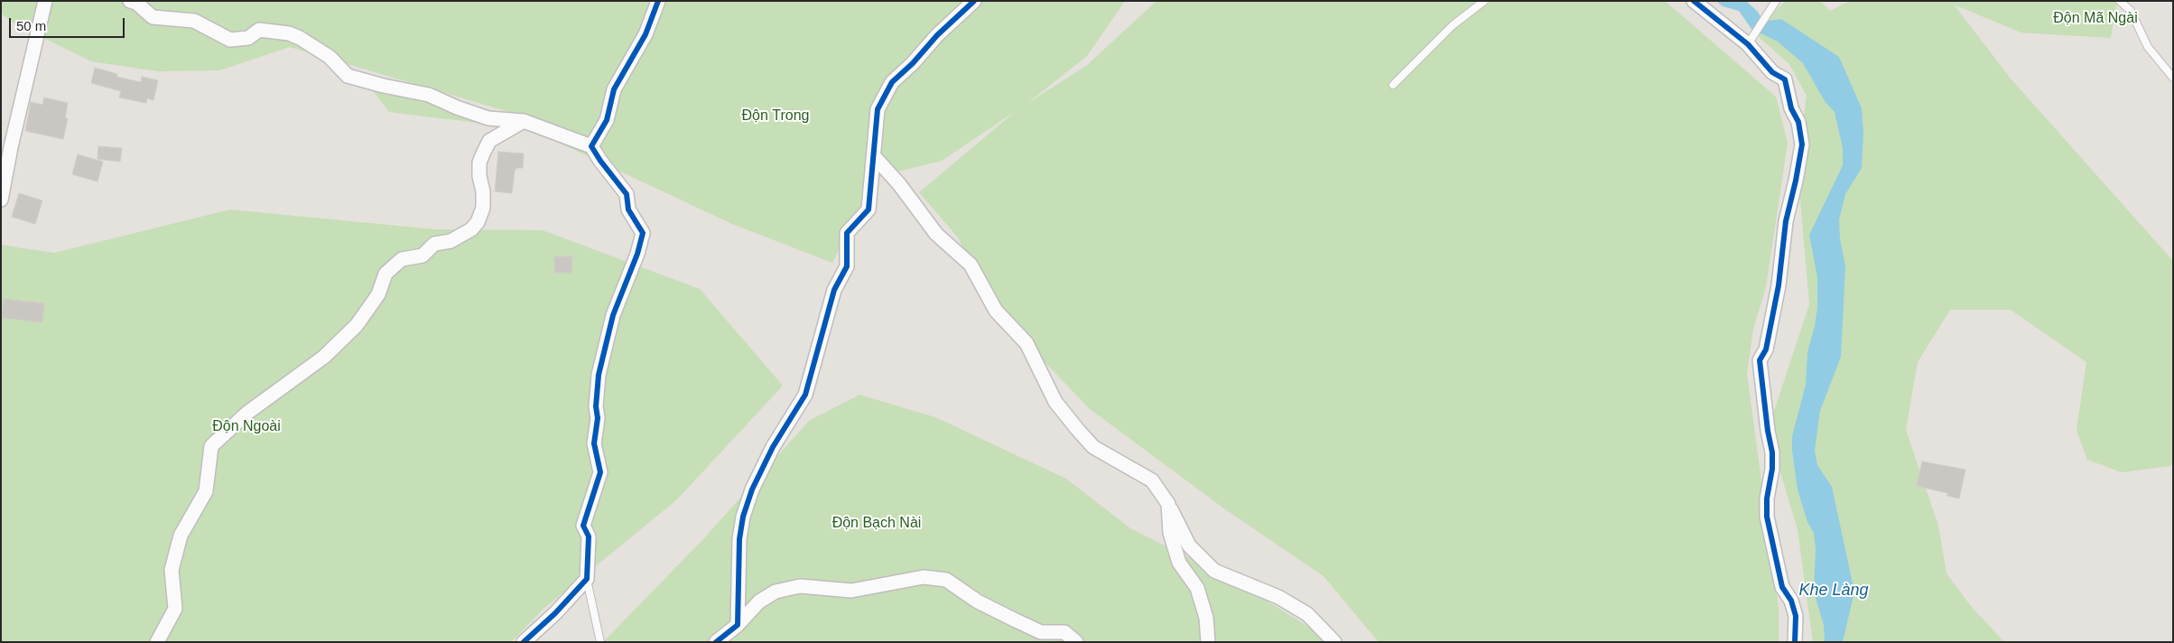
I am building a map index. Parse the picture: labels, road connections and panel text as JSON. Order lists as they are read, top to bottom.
{
  "water": ["Khe Làng"],
  "parks": [
    "Độn Mã Ngài",
    "Độn Trong",
    "Độn Ngoài",
    "Độn Bạch Nài"
  ],
  "scale_bar": "50 m"
}
